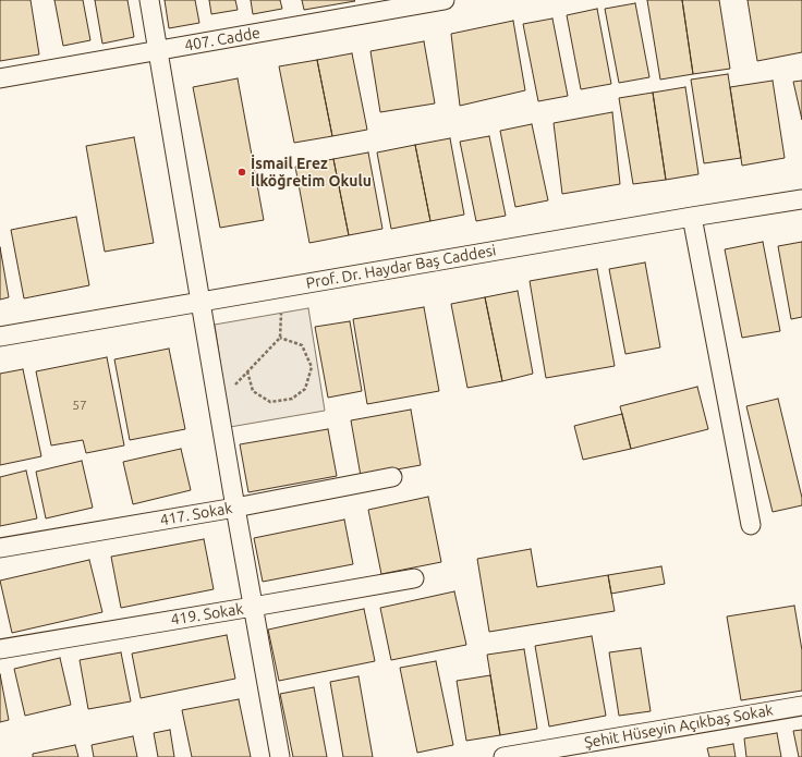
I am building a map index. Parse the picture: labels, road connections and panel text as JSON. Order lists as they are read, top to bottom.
{
  "streets": {
    "street": [
      "407. Cadde",
      "Prof. Dr. Haydar Baş Caddesi",
      "417. Sokak",
      "419. Sokak",
      "Şehit Hüseyin Açıkbaş Sokak"
    ]
  },
  "places": ["İsmail Erez İlköğretim Okulu"],
  "house_numbers": ["57"]
}
